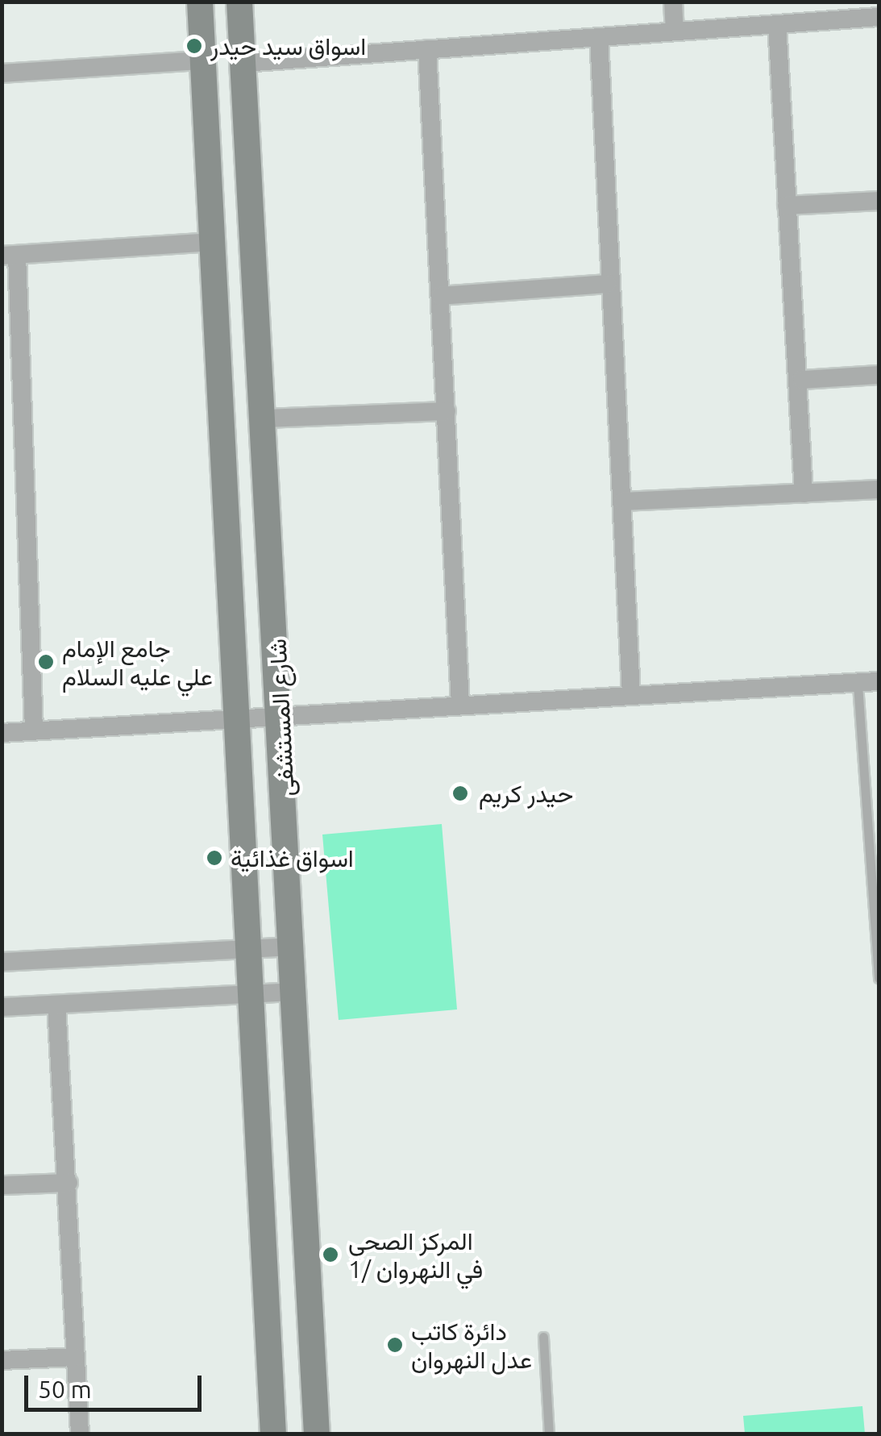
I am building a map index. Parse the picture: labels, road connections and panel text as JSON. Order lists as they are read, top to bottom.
{
  "streets": {
    "street": ["شارع المستشفى"]
  },
  "places": [
    "اسواق سيد حيدر",
    "جامع الإمام علي عليه السلام",
    "حيدر كريم",
    "اسواق غذائية",
    "المركز الصحي في النهروان /1",
    "دائرة كاتب عدل النهروان"
  ],
  "scale_bar": "50 m"
}
